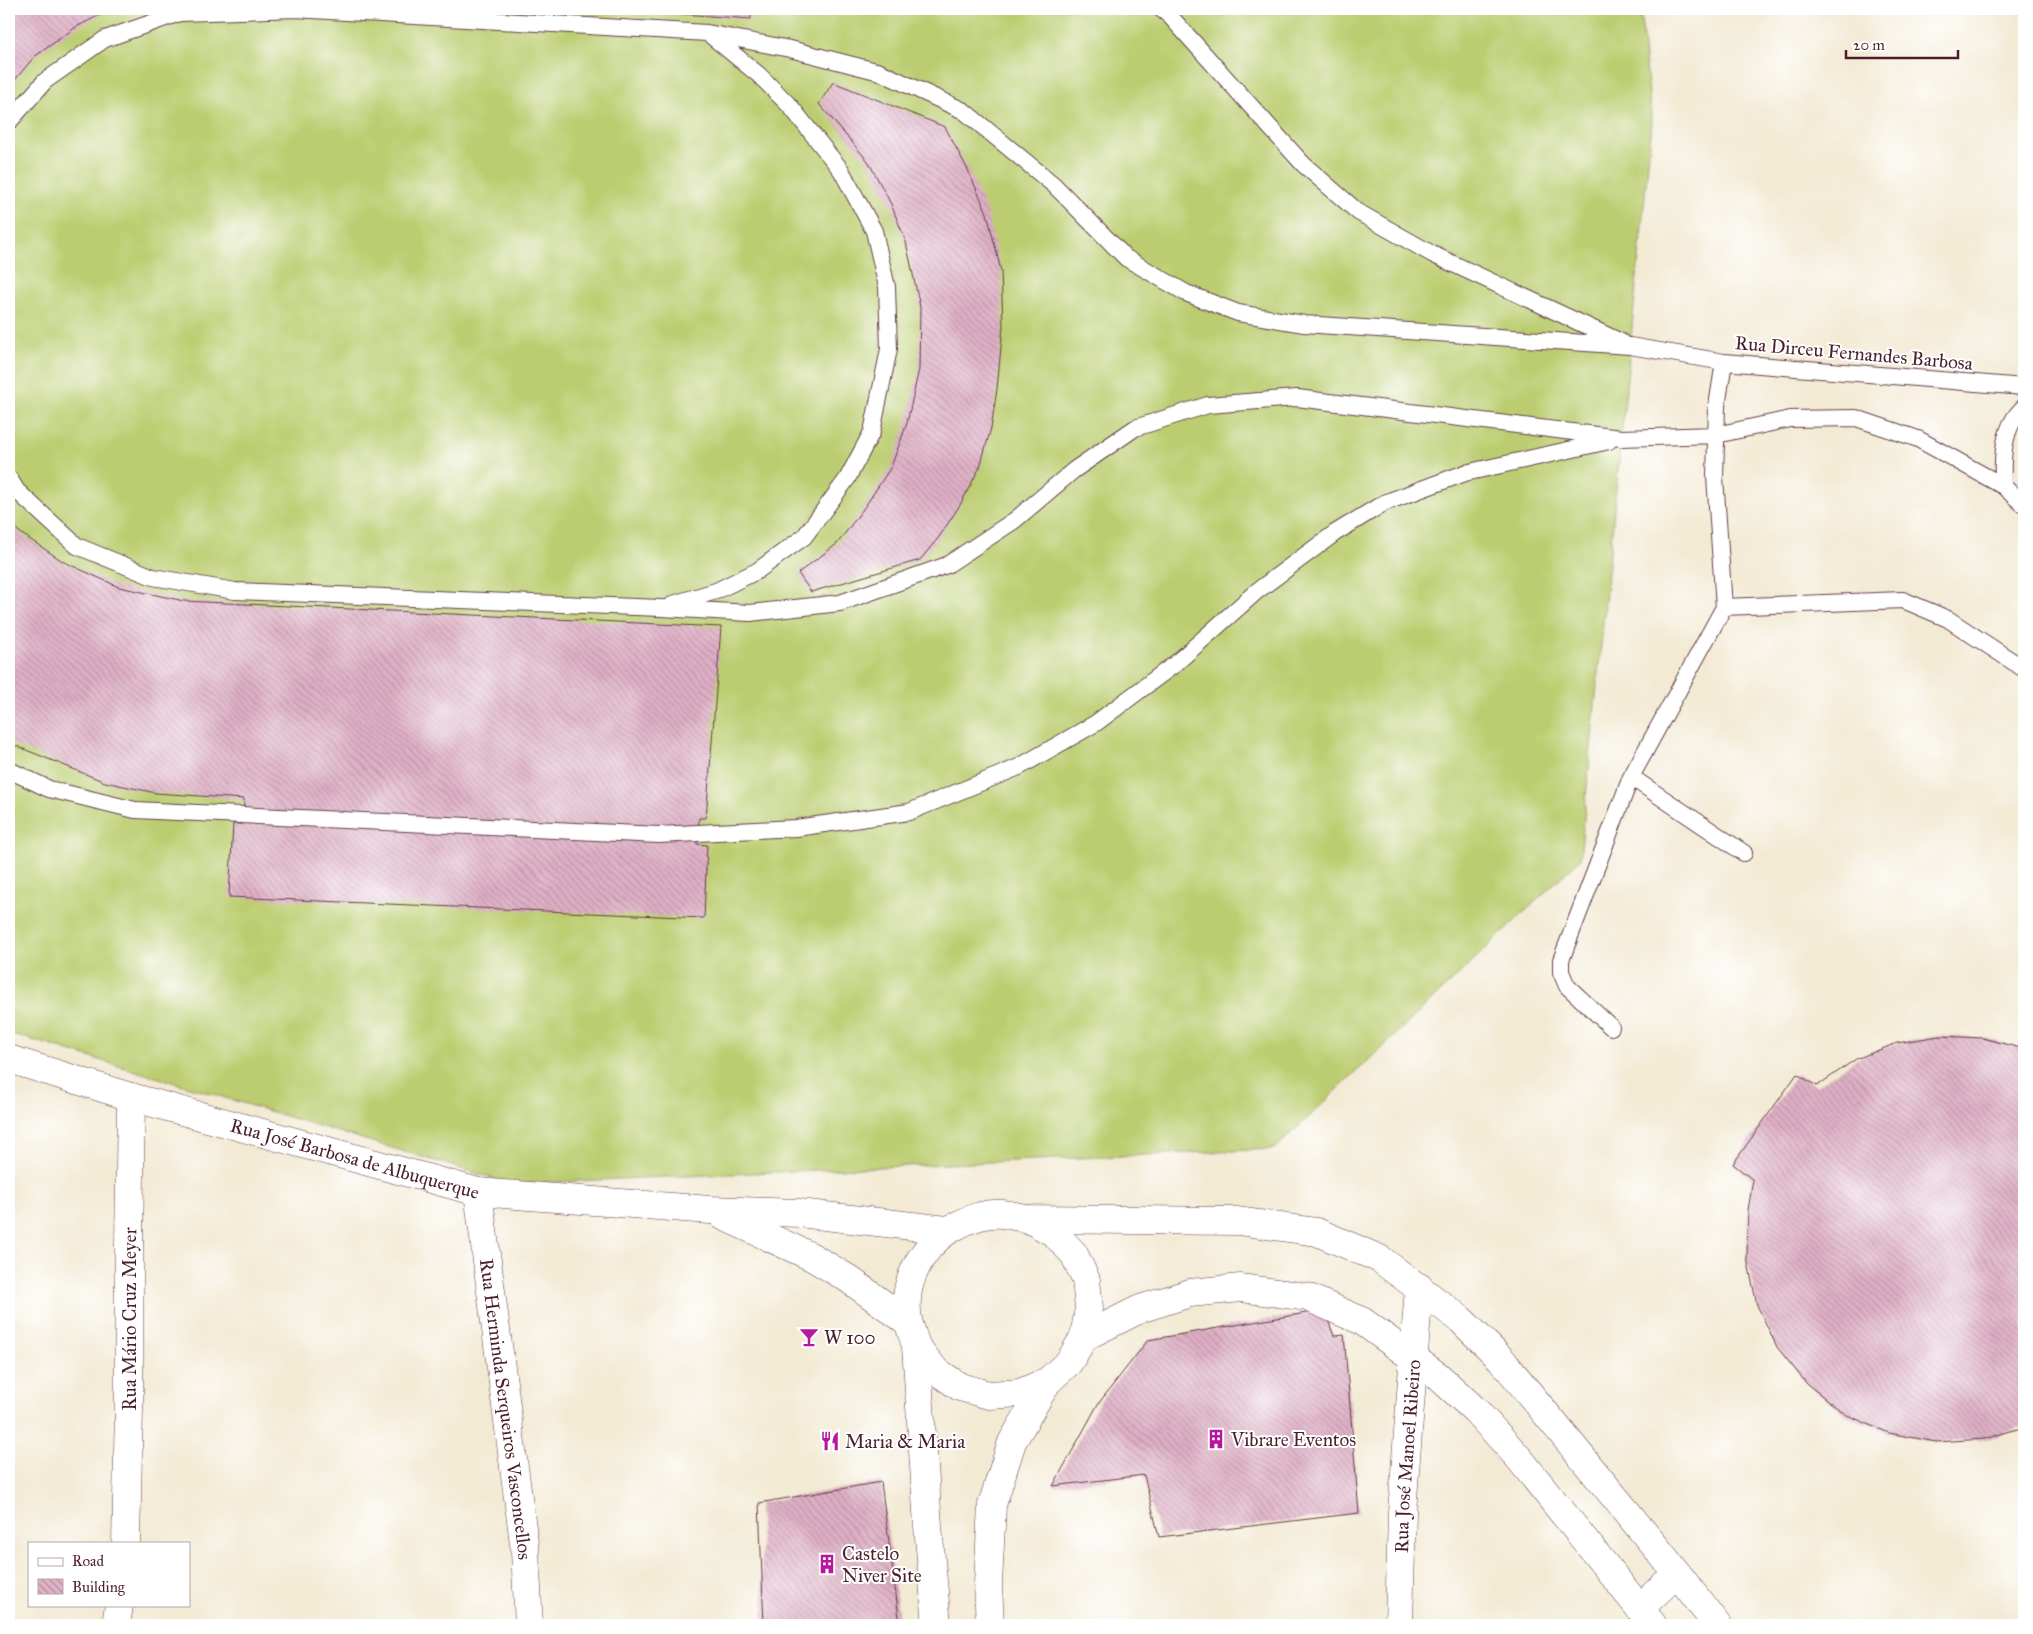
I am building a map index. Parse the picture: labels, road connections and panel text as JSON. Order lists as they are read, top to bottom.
{
  "streets": {
    "street": [
      "Rua José Barbosa de Albuquerque",
      "Rua Mário Cruz Meyer",
      "Rua Herminda Serqueiros Vasconcellos",
      "Rua José Manoel Ribeiro"
    ],
    "lane": ["Rua Dirceu Fernandes Barbosa"]
  },
  "crossings": [
    ["Rua José Barbosa de Albuquerque", "Rua Mário Cruz Meyer"],
    ["Rua José Barbosa de Albuquerque", "Rua Herminda Serqueiros Vasconcellos"]
  ],
  "places": {
    "bar": ["W 100"],
    "building": ["Vibrare Eventos", "Castelo Niver Site"],
    "restaurant": ["Maria & Maria"]
  },
  "legend": ["Road", "Building"],
  "scale_bar": "20 m"
}
